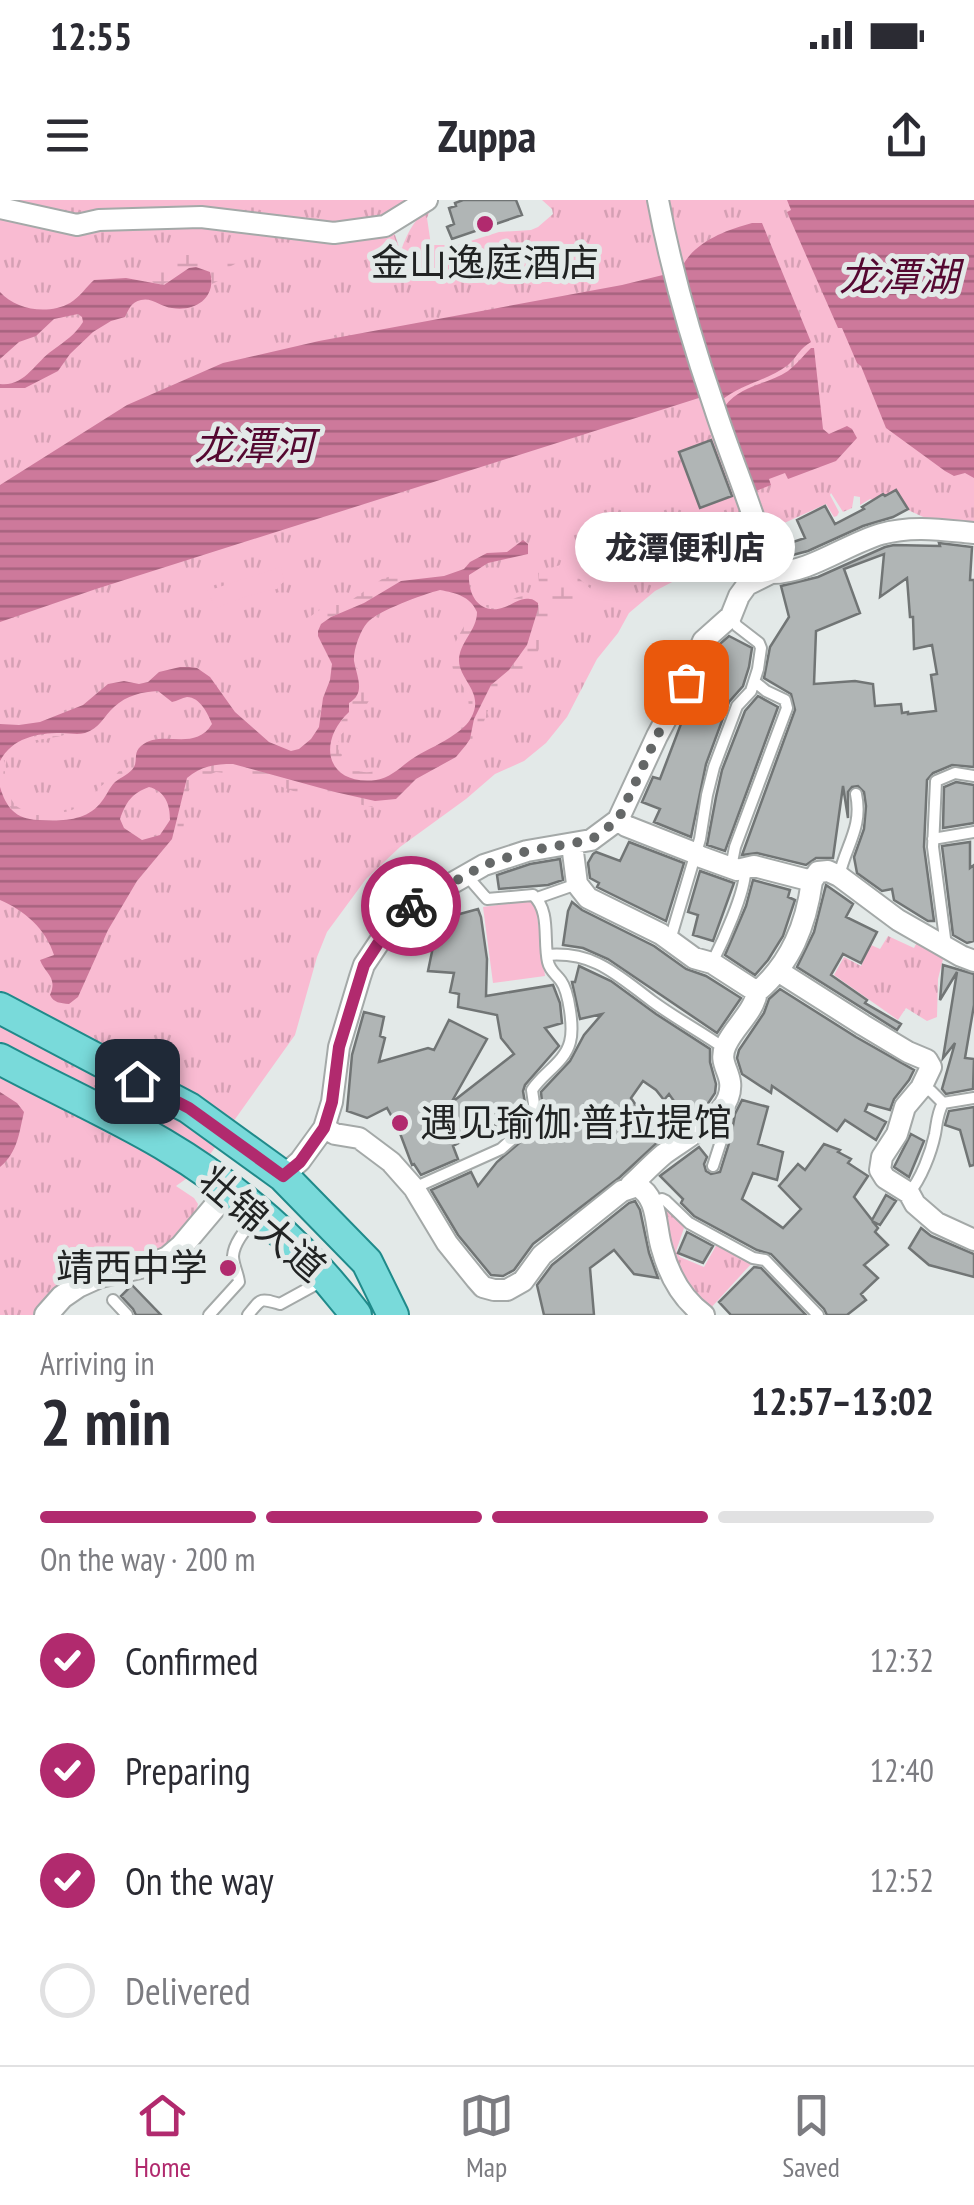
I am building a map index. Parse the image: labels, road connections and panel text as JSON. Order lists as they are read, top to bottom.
{
  "streets": {
    "main road": ["壮锦大道"]
  },
  "water": ["龙潭湖", "龙潭河"],
  "places": [
    "金山逸庭酒店",
    "龙潭便利店",
    "遇见瑜伽·普拉提馆",
    "靖西中学"
  ],
  "page": {
    "status": "12:55",
    "header": "Zuppa",
    "bubble": "龙潭便利店",
    "heading": ["2 min", "Arriving in", "12:57–13:02"],
    "bar": "On the way · 200 m",
    "list": [
      ["Confirmed", "12:32"],
      ["Preparing", "12:40"],
      ["On the way", "12:52"],
      "Delivered"
    ],
    "tabs": ["Home", "Map", "Saved"]
  }
}
